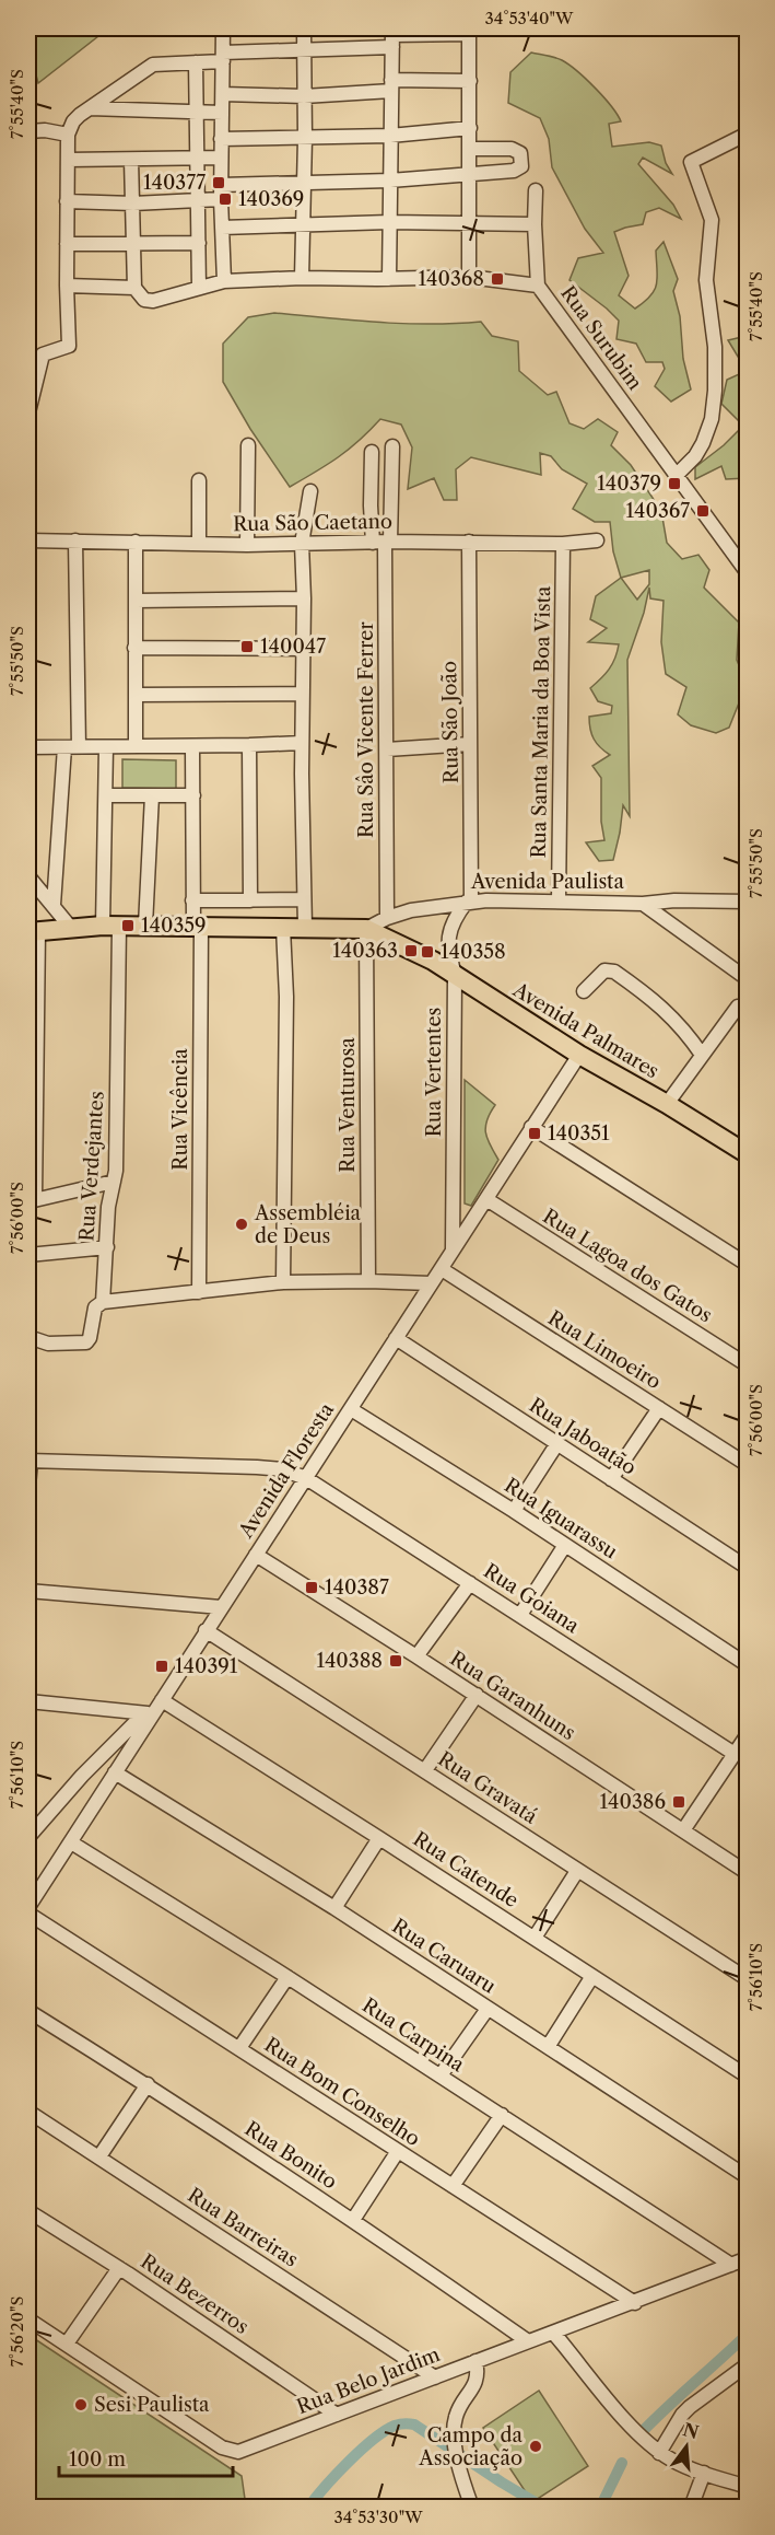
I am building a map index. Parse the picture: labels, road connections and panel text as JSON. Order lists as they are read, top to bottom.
{
  "streets": {
    "main road": ["Avenida Palmares"],
    "street": [
      "Rua Surubim",
      "Rua São Caetano",
      "Rua São João",
      "Rua Santa Maria da Boa Vista",
      "Rua Sâo Vicente Ferrer",
      "Avenida Paulista",
      "Rua Vertentes",
      "Rua Venturosa",
      "Rua Vicência",
      "Rua Verdejantes",
      "Rua Lagoa dos Gatos",
      "Rua Limoeiro",
      "Rua Jaboatão",
      "Avenida Floresta",
      "Rua Iguarassu",
      "Rua Goiana",
      "Rua Garanhuns",
      "Rua Gravatá",
      "Rua Catende",
      "Rua Caruaru",
      "Rua Carpina",
      "Rua Bom Conselho",
      "Rua Bonito",
      "Rua Barreiras",
      "Rua Bezerros",
      "Rua Belo Jardim"
    ]
  },
  "crossings": [
    ["Rua São Caetano", "Rua São João"],
    ["Rua São Caetano", "Rua Santa Maria da Boa Vista"],
    ["Rua São Caetano", "Rua Sâo Vicente Ferrer"],
    ["Rua São João", "Avenida Paulista"],
    ["Rua São João", "Rua Vertentes"],
    ["Rua Santa Maria da Boa Vista", "Avenida Paulista"],
    ["Rua Sâo Vicente Ferrer", "Avenida Paulista"],
    ["Avenida Paulista", "Avenida Palmares"],
    ["Avenida Paulista", "Rua Vertentes"],
    ["Avenida Paulista", "Rua Venturosa"],
    ["Avenida Palmares", "Rua Vertentes"],
    ["Avenida Palmares", "Rua Venturosa"],
    ["Avenida Palmares", "Avenida Floresta"],
    ["Rua Vertentes", "Avenida Floresta"],
    ["Rua Lagoa dos Gatos", "Avenida Floresta"],
    ["Rua Limoeiro", "Avenida Floresta"],
    ["Rua Jaboatão", "Avenida Floresta"],
    ["Avenida Floresta", "Rua Iguarassu"],
    ["Avenida Floresta", "Rua Goiana"],
    ["Avenida Floresta", "Rua Garanhuns"],
    ["Avenida Floresta", "Rua Gravatá"],
    ["Avenida Floresta", "Rua Catende"],
    ["Avenida Floresta", "Rua Caruaru"],
    ["Avenida Floresta", "Rua Carpina"],
    ["Rua Carpina", "Rua Belo Jardim"],
    ["Rua Bom Conselho", "Rua Belo Jardim"],
    ["Rua Bonito", "Rua Belo Jardim"],
    ["Rua Barreiras", "Rua Belo Jardim"],
    ["Rua Bezerros", "Rua Belo Jardim"]
  ],
  "places": {
    "transit": [
      "140377",
      "140369",
      "140368",
      "140379",
      "140367",
      "140047",
      "140359",
      "140363",
      "140358",
      "140351",
      "140387",
      "140388",
      "140391",
      "140386"
    ],
    "other": ["Assembléia de Deus", "Sesi Paulista", "Campo da Associação"]
  },
  "scale_bar": "100 m",
  "north": "top",
  "coordinates": [
    "34°53'40\"W",
    "7°55'40\"S",
    "7°55'50\"S",
    "7°56'00\"S",
    "7°56'10\"S",
    "7°56'20\"S",
    "34°53'30\"W"
  ]
}
